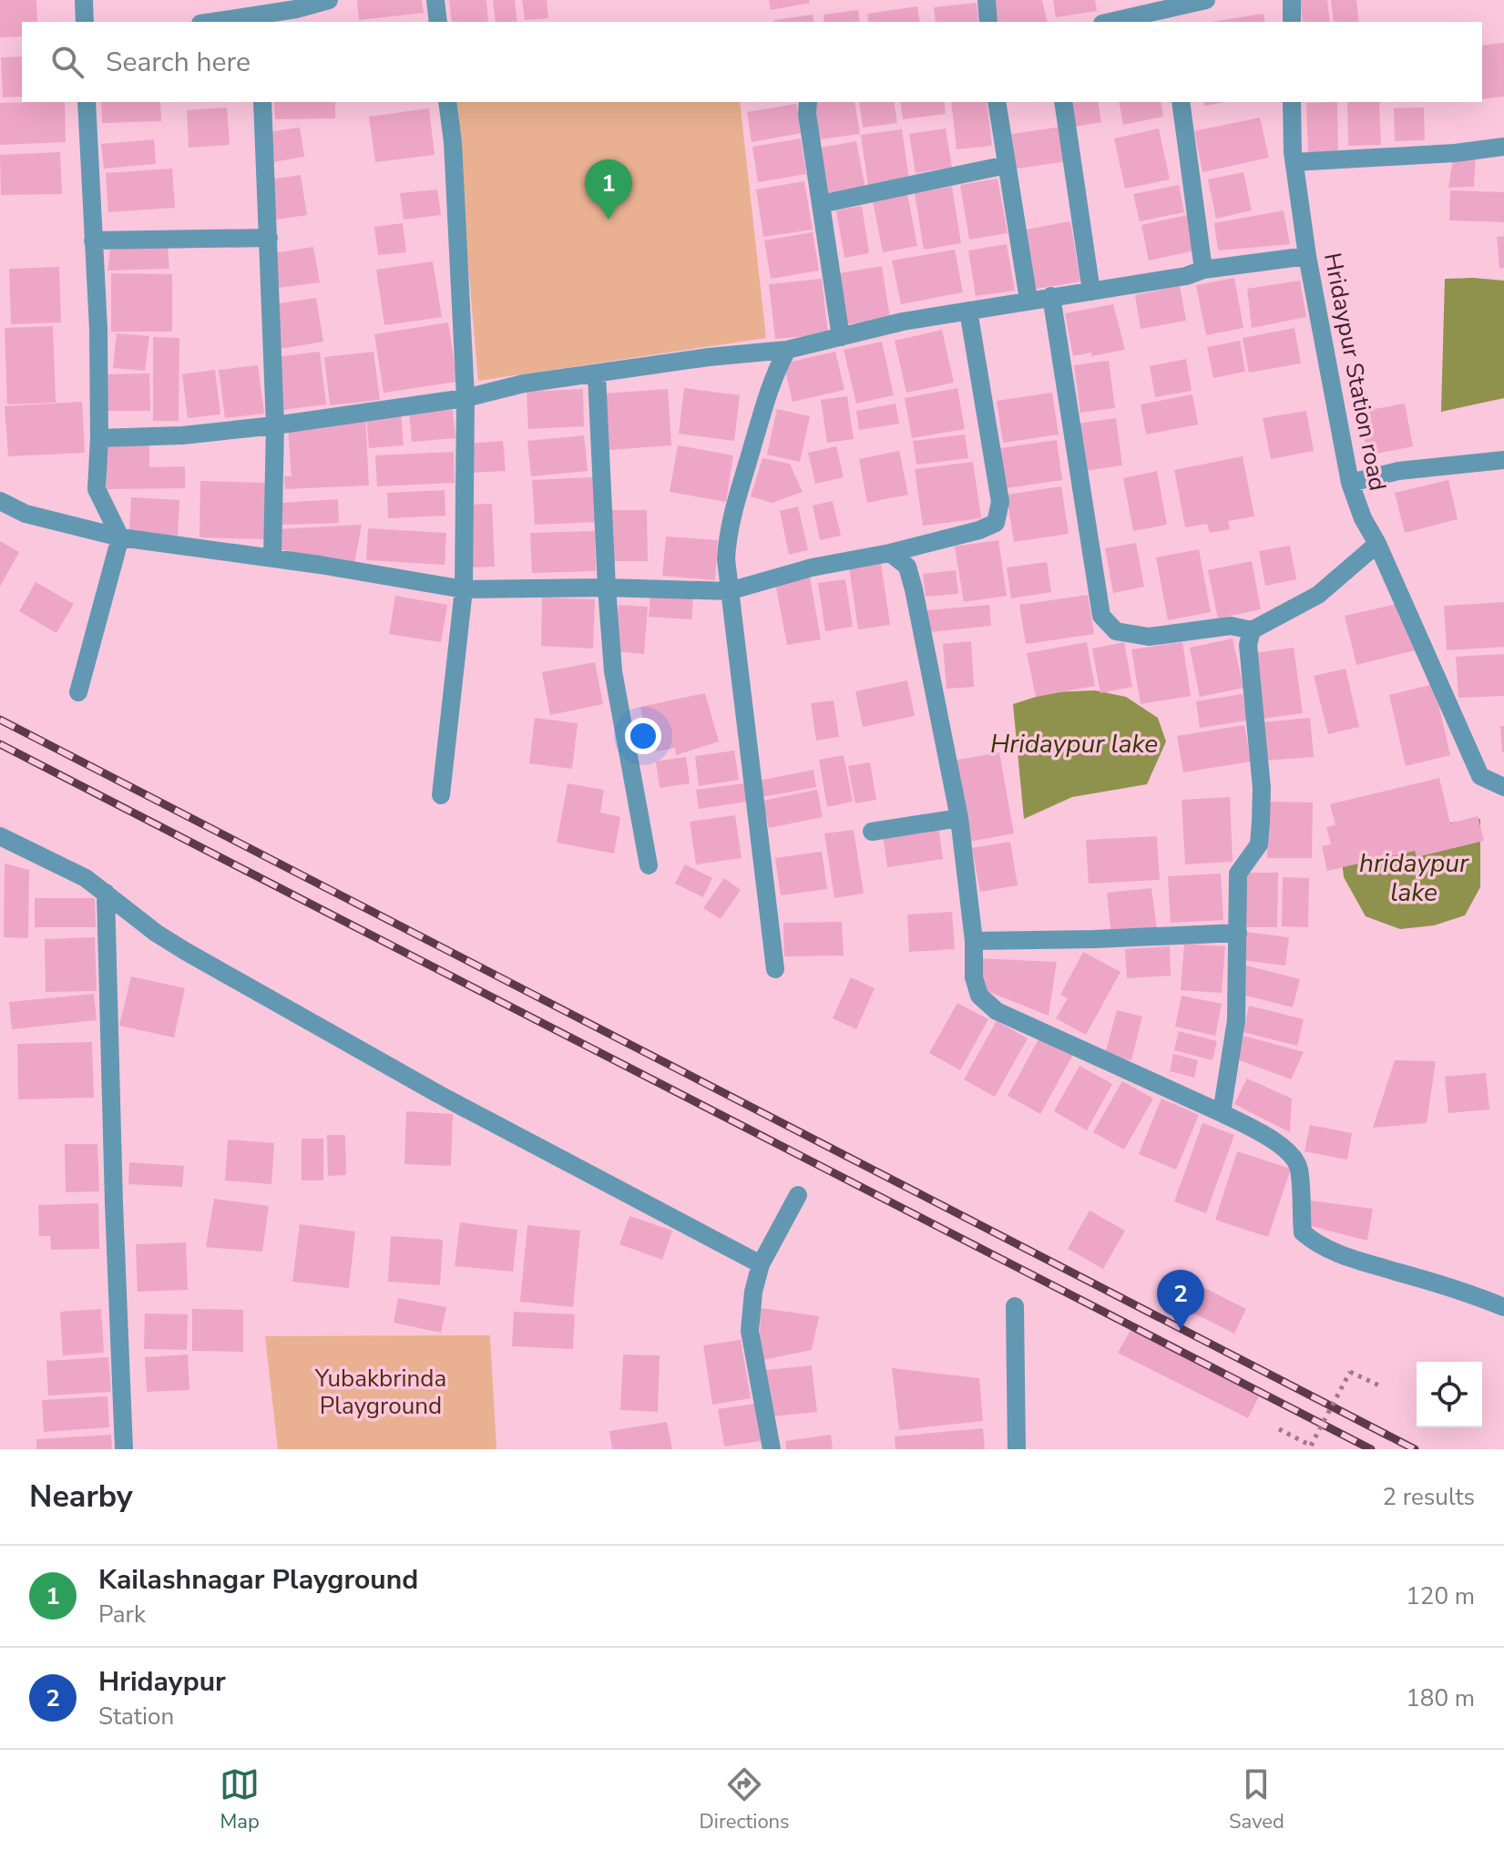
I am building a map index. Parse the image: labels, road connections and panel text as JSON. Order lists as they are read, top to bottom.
{
  "streets": {
    "street": ["Hridaypur Station road"]
  },
  "water": ["Hridaypur lake", "hridaypur lake"],
  "parks": ["Yubakbrinda Playground"],
  "page": {
    "search": "Search here",
    "pins": ["1", "2"],
    "heading": ["Nearby", "2 results"],
    "list": [
      {
        "mark": "1",
        "name": "Kailashnagar Playground",
        "note": "Park",
        "value": "120 m"
      },
      {
        "mark": "2",
        "name": "Hridaypur",
        "note": "Station",
        "value": "180 m"
      }
    ],
    "nav": ["Map", "Directions", "Saved"]
  }
}
